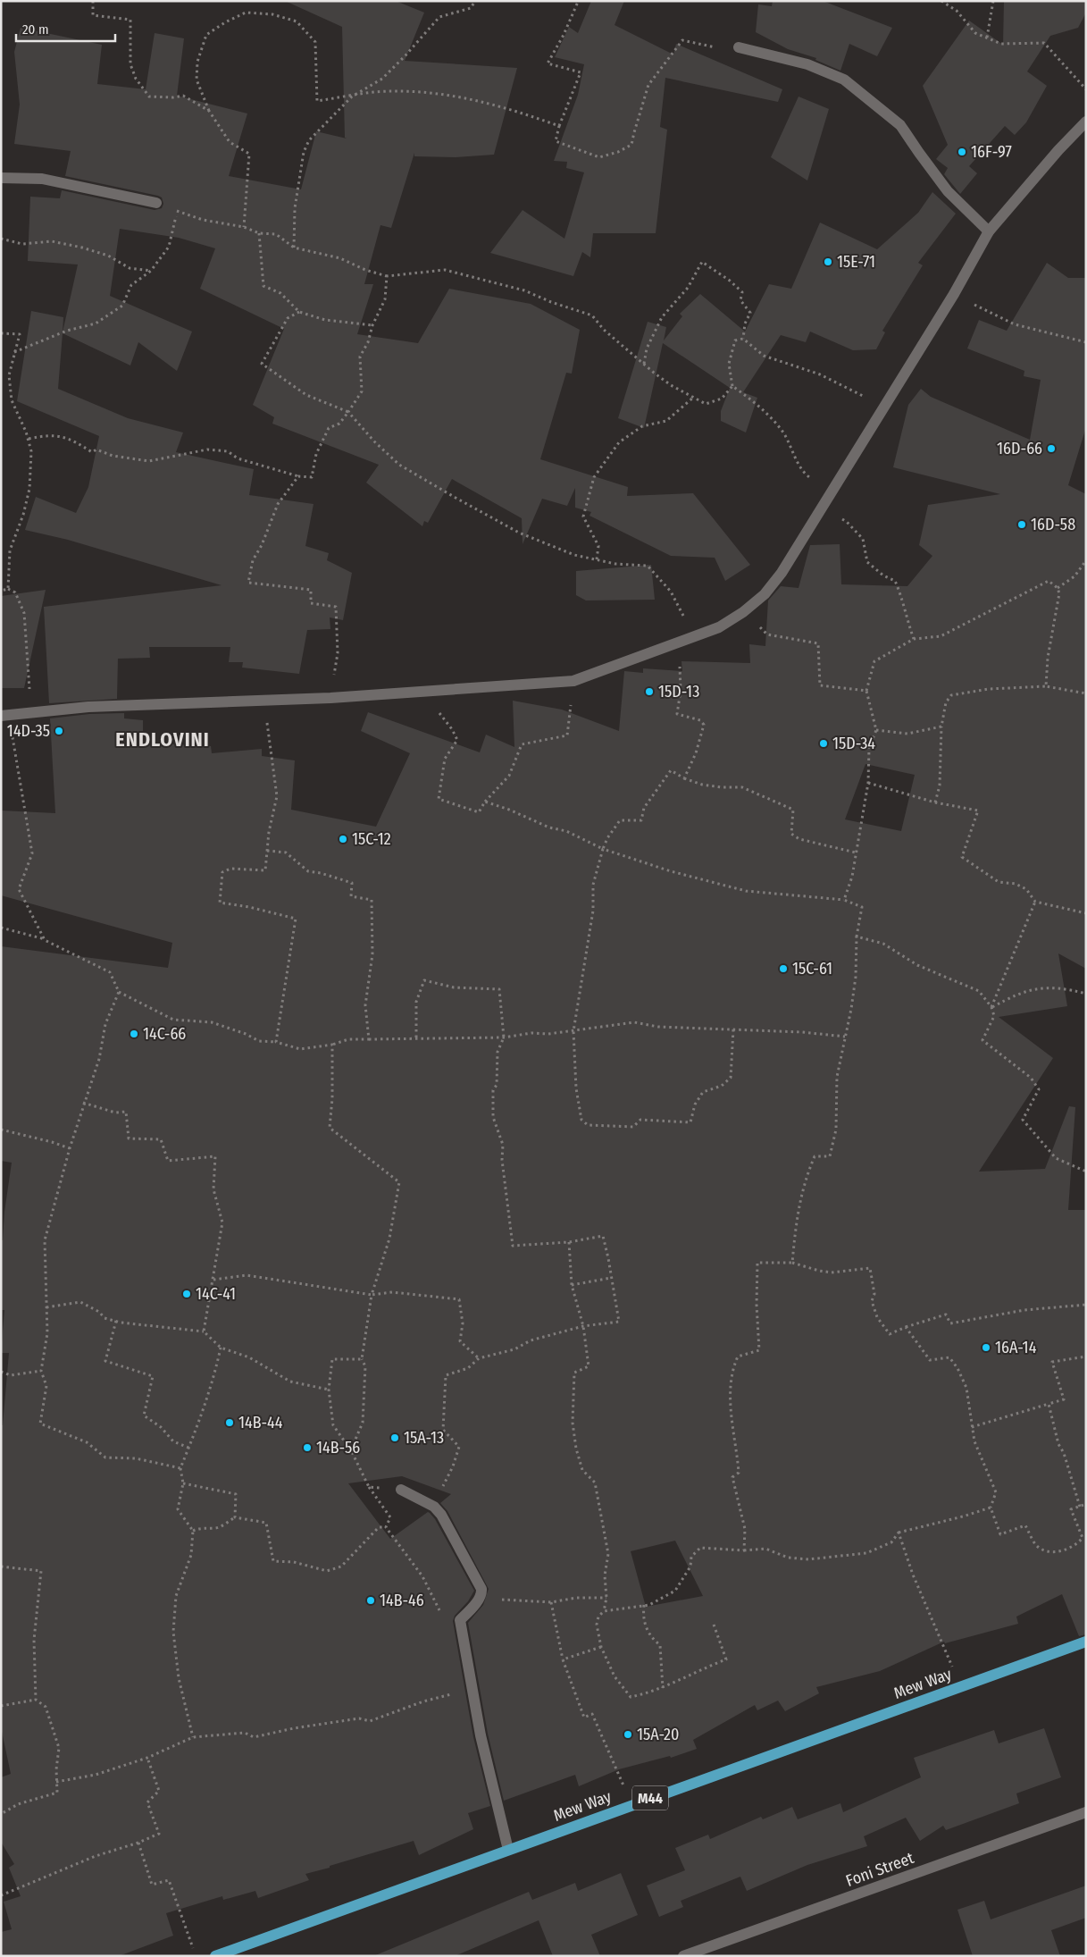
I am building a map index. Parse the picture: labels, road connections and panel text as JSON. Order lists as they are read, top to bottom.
{
  "streets": {
    "main road": ["Mew Way", "M44"],
    "street": ["Foni Street"]
  },
  "districts": ["ENDLOVINI"],
  "places": [
    "16F-97",
    "15E-71",
    "16D-66",
    "16D-58",
    "15D-13",
    "14D-35",
    "15D-34",
    "15C-12",
    "15C-61",
    "14C-66",
    "14C-41",
    "16A-14",
    "14B-44",
    "15A-13",
    "14B-56",
    "14B-46",
    "15A-20"
  ],
  "scale_bar": "20 m"
}
